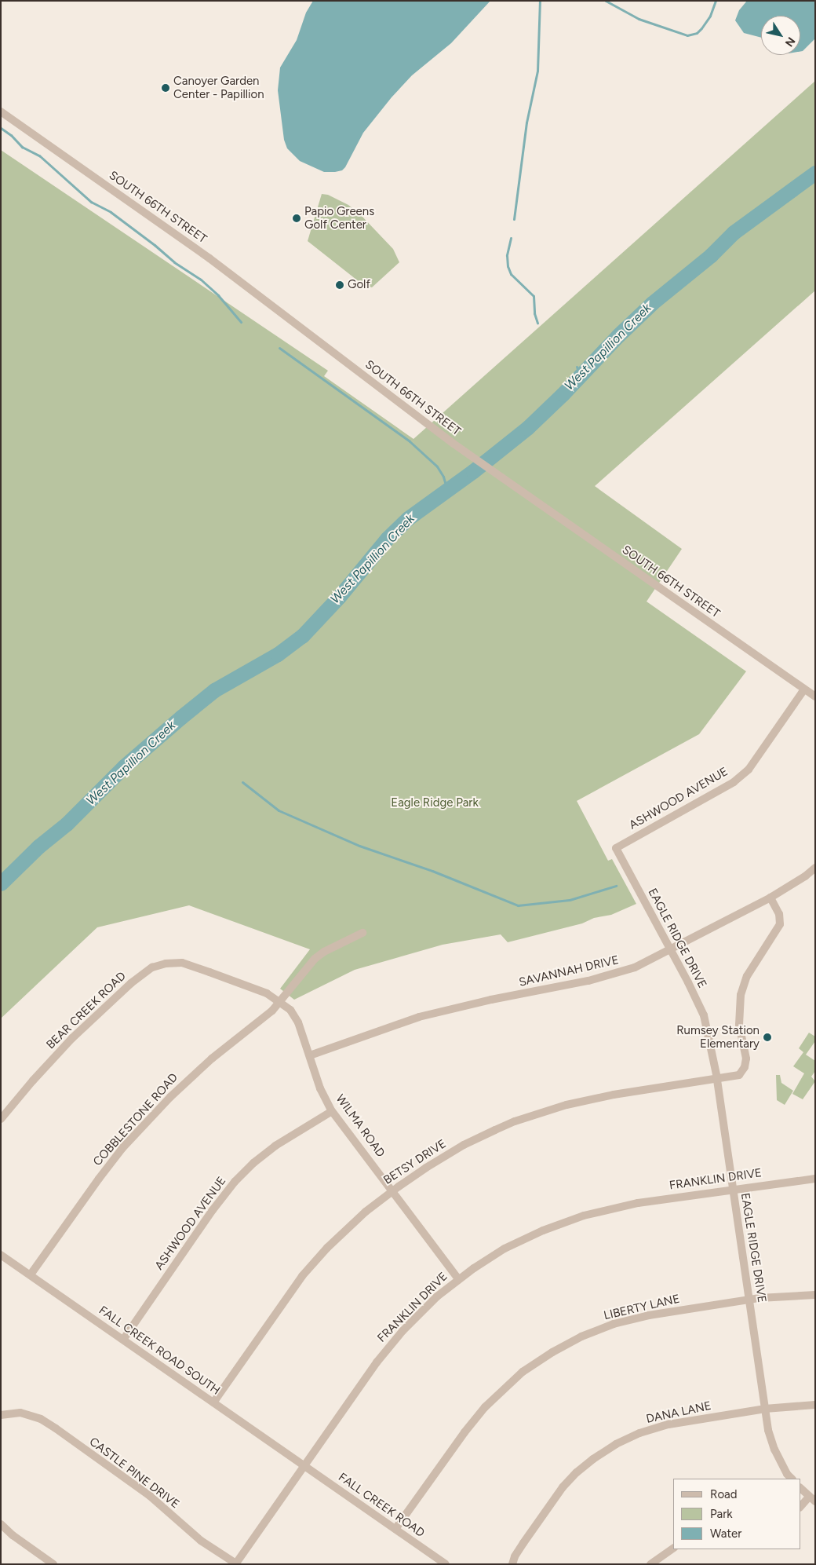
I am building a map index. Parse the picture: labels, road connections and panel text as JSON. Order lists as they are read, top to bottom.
{
  "streets": {
    "street": [
      "SOUTH 66TH STREET",
      "ASHWOOD AVENUE",
      "EAGLE RIDGE DRIVE",
      "SAVANNAH DRIVE",
      "BEAR CREEK ROAD",
      "COBBLESTONE ROAD",
      "WILMA ROAD",
      "BETSY DRIVE",
      "FRANKLIN DRIVE",
      "LIBERTY LANE",
      "FALL CREEK ROAD SOUTH",
      "DANA LANE",
      "CASTLE PINE DRIVE",
      "FALL CREEK ROAD"
    ]
  },
  "crossings": [
    ["SOUTH 66TH STREET", "ASHWOOD AVENUE"],
    ["ASHWOOD AVENUE", "EAGLE RIDGE DRIVE"],
    ["ASHWOOD AVENUE", "WILMA ROAD"],
    ["ASHWOOD AVENUE", "FALL CREEK ROAD SOUTH"],
    ["EAGLE RIDGE DRIVE", "SAVANNAH DRIVE"],
    ["EAGLE RIDGE DRIVE", "BETSY DRIVE"],
    ["EAGLE RIDGE DRIVE", "FRANKLIN DRIVE"],
    ["EAGLE RIDGE DRIVE", "LIBERTY LANE"],
    ["EAGLE RIDGE DRIVE", "DANA LANE"],
    ["SAVANNAH DRIVE", "WILMA ROAD"],
    ["SAVANNAH DRIVE", "BETSY DRIVE"],
    ["BEAR CREEK ROAD", "WILMA ROAD"],
    ["COBBLESTONE ROAD", "WILMA ROAD"],
    ["COBBLESTONE ROAD", "FALL CREEK ROAD SOUTH"],
    ["WILMA ROAD", "BETSY DRIVE"],
    ["WILMA ROAD", "FRANKLIN DRIVE"],
    ["BETSY DRIVE", "FALL CREEK ROAD SOUTH"],
    ["FRANKLIN DRIVE", "FALL CREEK ROAD SOUTH"],
    ["FRANKLIN DRIVE", "CASTLE PINE DRIVE"],
    ["FRANKLIN DRIVE", "FALL CREEK ROAD"],
    ["LIBERTY LANE", "FALL CREEK ROAD"],
    ["FALL CREEK ROAD SOUTH", "FALL CREEK ROAD"]
  ],
  "water": ["West Papillion Creek"],
  "parks": ["Eagle Ridge Park"],
  "places": [
    "Canoyer Garden Center - Papillion",
    "Papio Greens Golf Center",
    "Golf",
    "Rumsey Station Elementary"
  ],
  "legend": ["Road", "Park", "Water"],
  "north": "bottom right"
}
